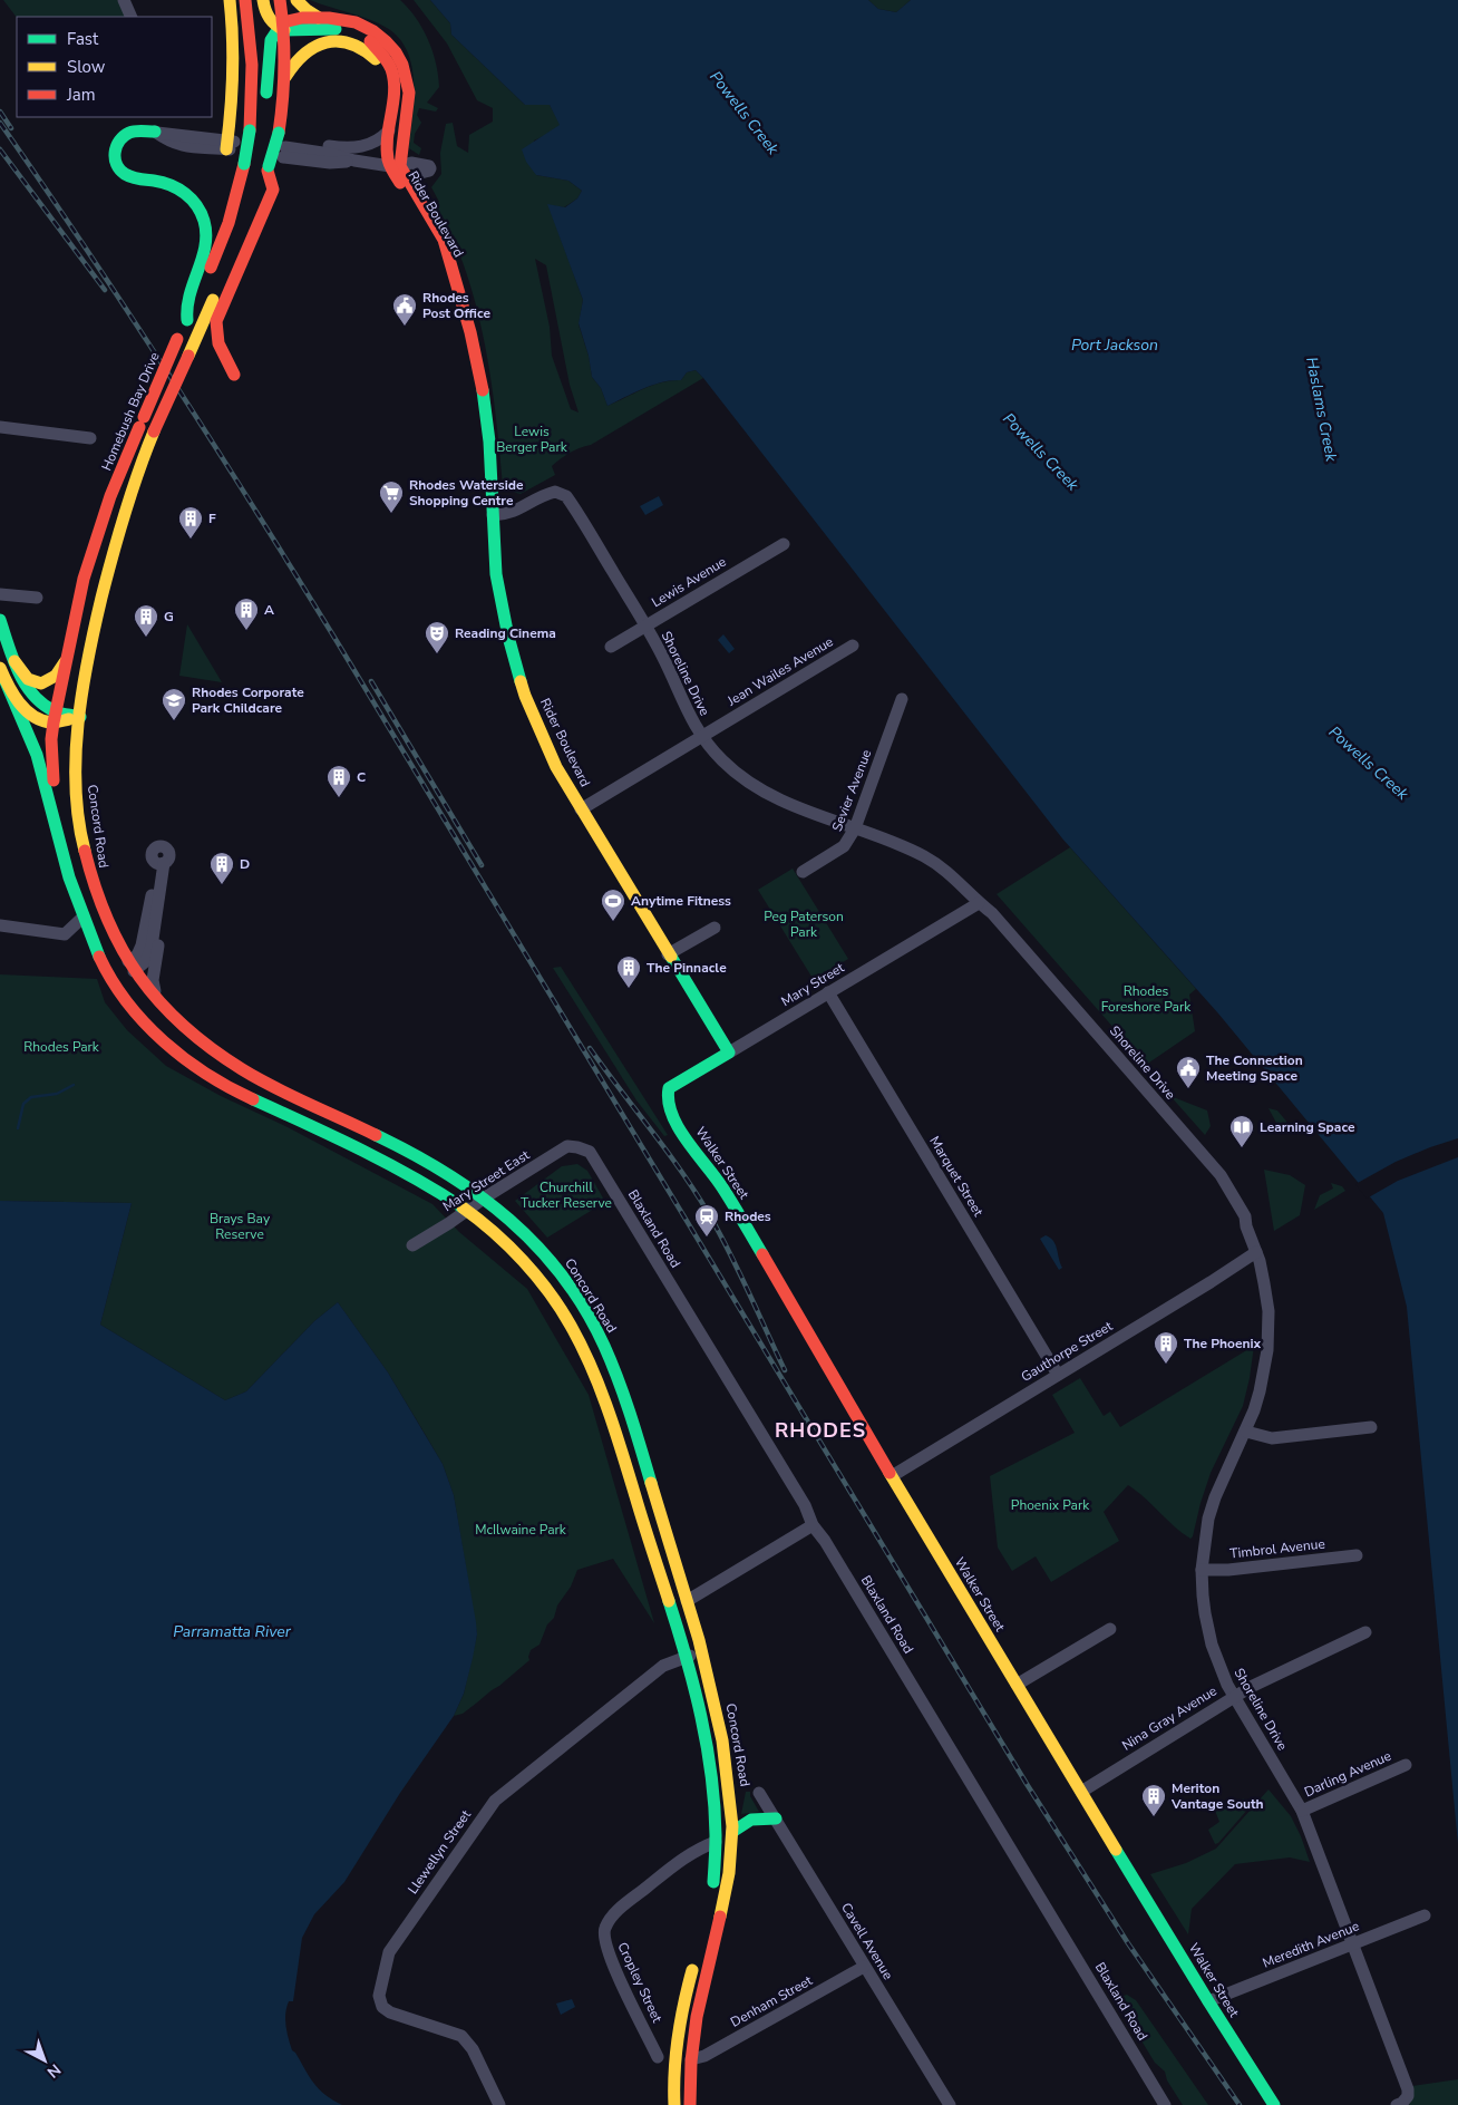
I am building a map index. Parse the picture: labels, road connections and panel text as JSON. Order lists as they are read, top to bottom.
{
  "streets": {
    "main road": [
      "Rider Boulevard",
      "Homebush Bay Drive",
      "Concord Road",
      "Mary Street",
      "Walker Street"
    ],
    "street": [
      "Lewis Avenue",
      "Jean Wailes Avenue",
      "Shoreline Drive",
      "Sevier Avenue",
      "Marquet Street",
      "Mary Street East",
      "Blaxland Road",
      "Gauthorpe Street",
      "Timbrol Avenue",
      "Nina Gray Avenue",
      "Darling Avenue",
      "Llewellyn Street",
      "Cavell Avenue",
      "Meredith Avenue",
      "Cropley Street",
      "Denham Street"
    ]
  },
  "crossings": [
    ["Rider Boulevard", "Jean Wailes Avenue"],
    ["Rider Boulevard", "Shoreline Drive"],
    ["Rider Boulevard", "Mary Street"],
    ["Lewis Avenue", "Shoreline Drive"],
    ["Jean Wailes Avenue", "Shoreline Drive"],
    ["Shoreline Drive", "Sevier Avenue"],
    ["Shoreline Drive", "Mary Street"],
    ["Shoreline Drive", "Gauthorpe Street"],
    ["Shoreline Drive", "Timbrol Avenue"],
    ["Shoreline Drive", "Nina Gray Avenue"],
    ["Shoreline Drive", "Darling Avenue"],
    ["Shoreline Drive", "Meredith Avenue"],
    ["Concord Road", "Mary Street East"],
    ["Concord Road", "Llewellyn Street"],
    ["Concord Road", "Denham Street"],
    ["Mary Street", "Walker Street"],
    ["Mary Street", "Marquet Street"],
    ["Walker Street", "Gauthorpe Street"],
    ["Walker Street", "Nina Gray Avenue"],
    ["Walker Street", "Meredith Avenue"],
    ["Marquet Street", "Gauthorpe Street"],
    ["Mary Street East", "Blaxland Road"],
    ["Cavell Avenue", "Denham Street"]
  ],
  "districts": ["RHODES"],
  "water": [
    "Powells Creek",
    "Port Jackson",
    "Haslams Creek",
    "Parramatta River"
  ],
  "parks": [
    "Lewis Berger Park",
    "Peg Paterson Park",
    "Rhodes Foreshore Park",
    "Rhodes Park",
    "Churchill Tucker Reserve",
    "Brays Bay Reserve",
    "Phoenix Park",
    "McIlwaine Park"
  ],
  "places": {
    "public building": ["Rhodes Post Office", "The Connection Meeting Space"],
    "supermarket": ["Rhodes Waterside Shopping Centre"],
    "building": [
      "F",
      "A",
      "G",
      "C",
      "D",
      "The Pinnacle",
      "The Phoenix",
      "Meriton Vantage South"
    ],
    "theatre": ["Reading Cinema"],
    "school or university": ["Rhodes Corporate Park Childcare"],
    "sports": ["Anytime Fitness"],
    "library": ["Learning Space"],
    "station": ["Rhodes"]
  },
  "legend": ["Fast", "Slow", "Jam"],
  "north": "bottom right"
}
